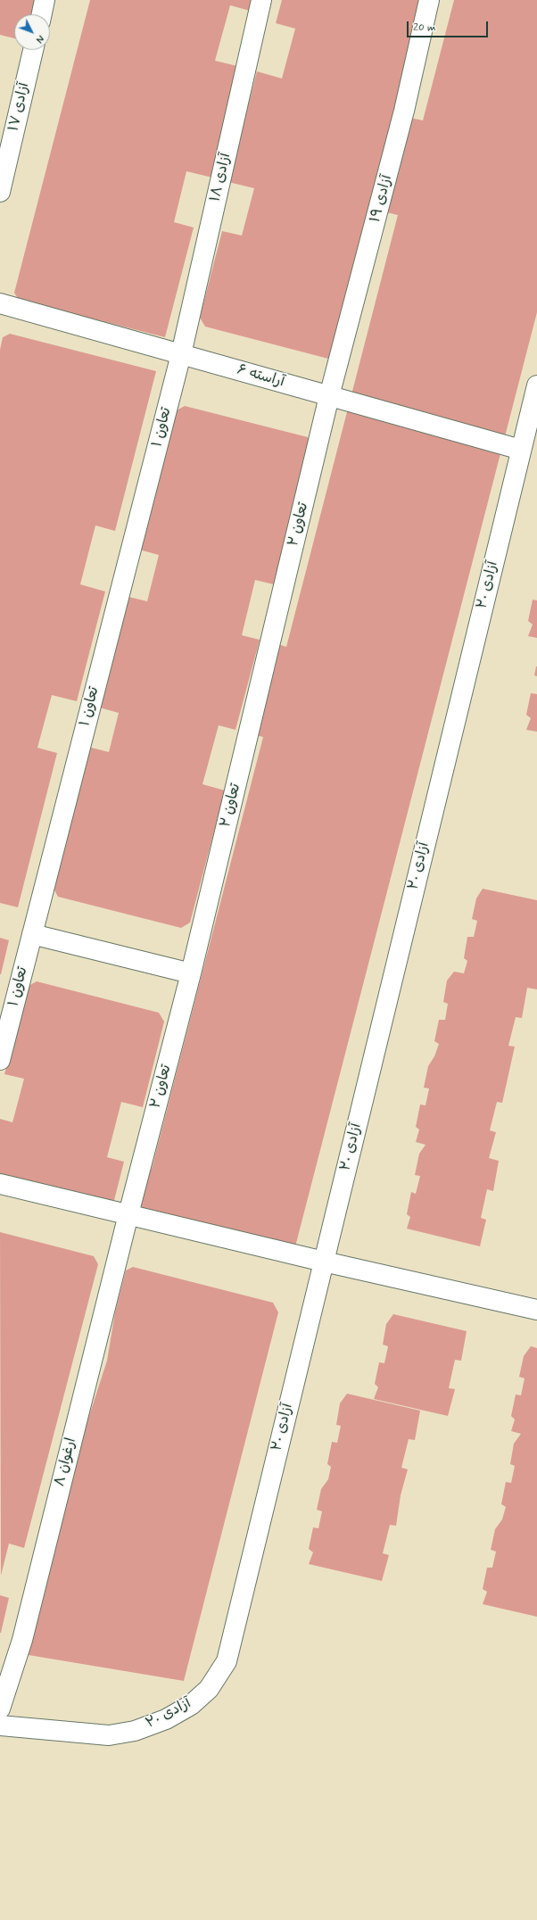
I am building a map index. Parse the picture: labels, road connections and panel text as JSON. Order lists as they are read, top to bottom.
{
  "streets": {
    "street": [
      "آزادی ۱۷",
      "آزادی ۱۸",
      "آزادی ۱۹",
      "آراسته ۶",
      "تعاون ۱",
      "تعاون ۲",
      "آزادی ۲۰",
      "ارغوان ۸"
    ]
  },
  "crossings": [
    ["آزادی ۱۸", "آراسته ۶"],
    ["آزادی ۱۸", "تعاون ۱"],
    ["آزادی ۱۹", "آراسته ۶"],
    ["آزادی ۱۹", "تعاون ۲"],
    ["آراسته ۶", "تعاون ۱"],
    ["آراسته ۶", "تعاون ۲"],
    ["آراسته ۶", "آزادی ۲۰"],
    ["تعاون ۲", "ارغوان ۸"]
  ],
  "scale_bar": "20 m",
  "north": "bottom right"
}
